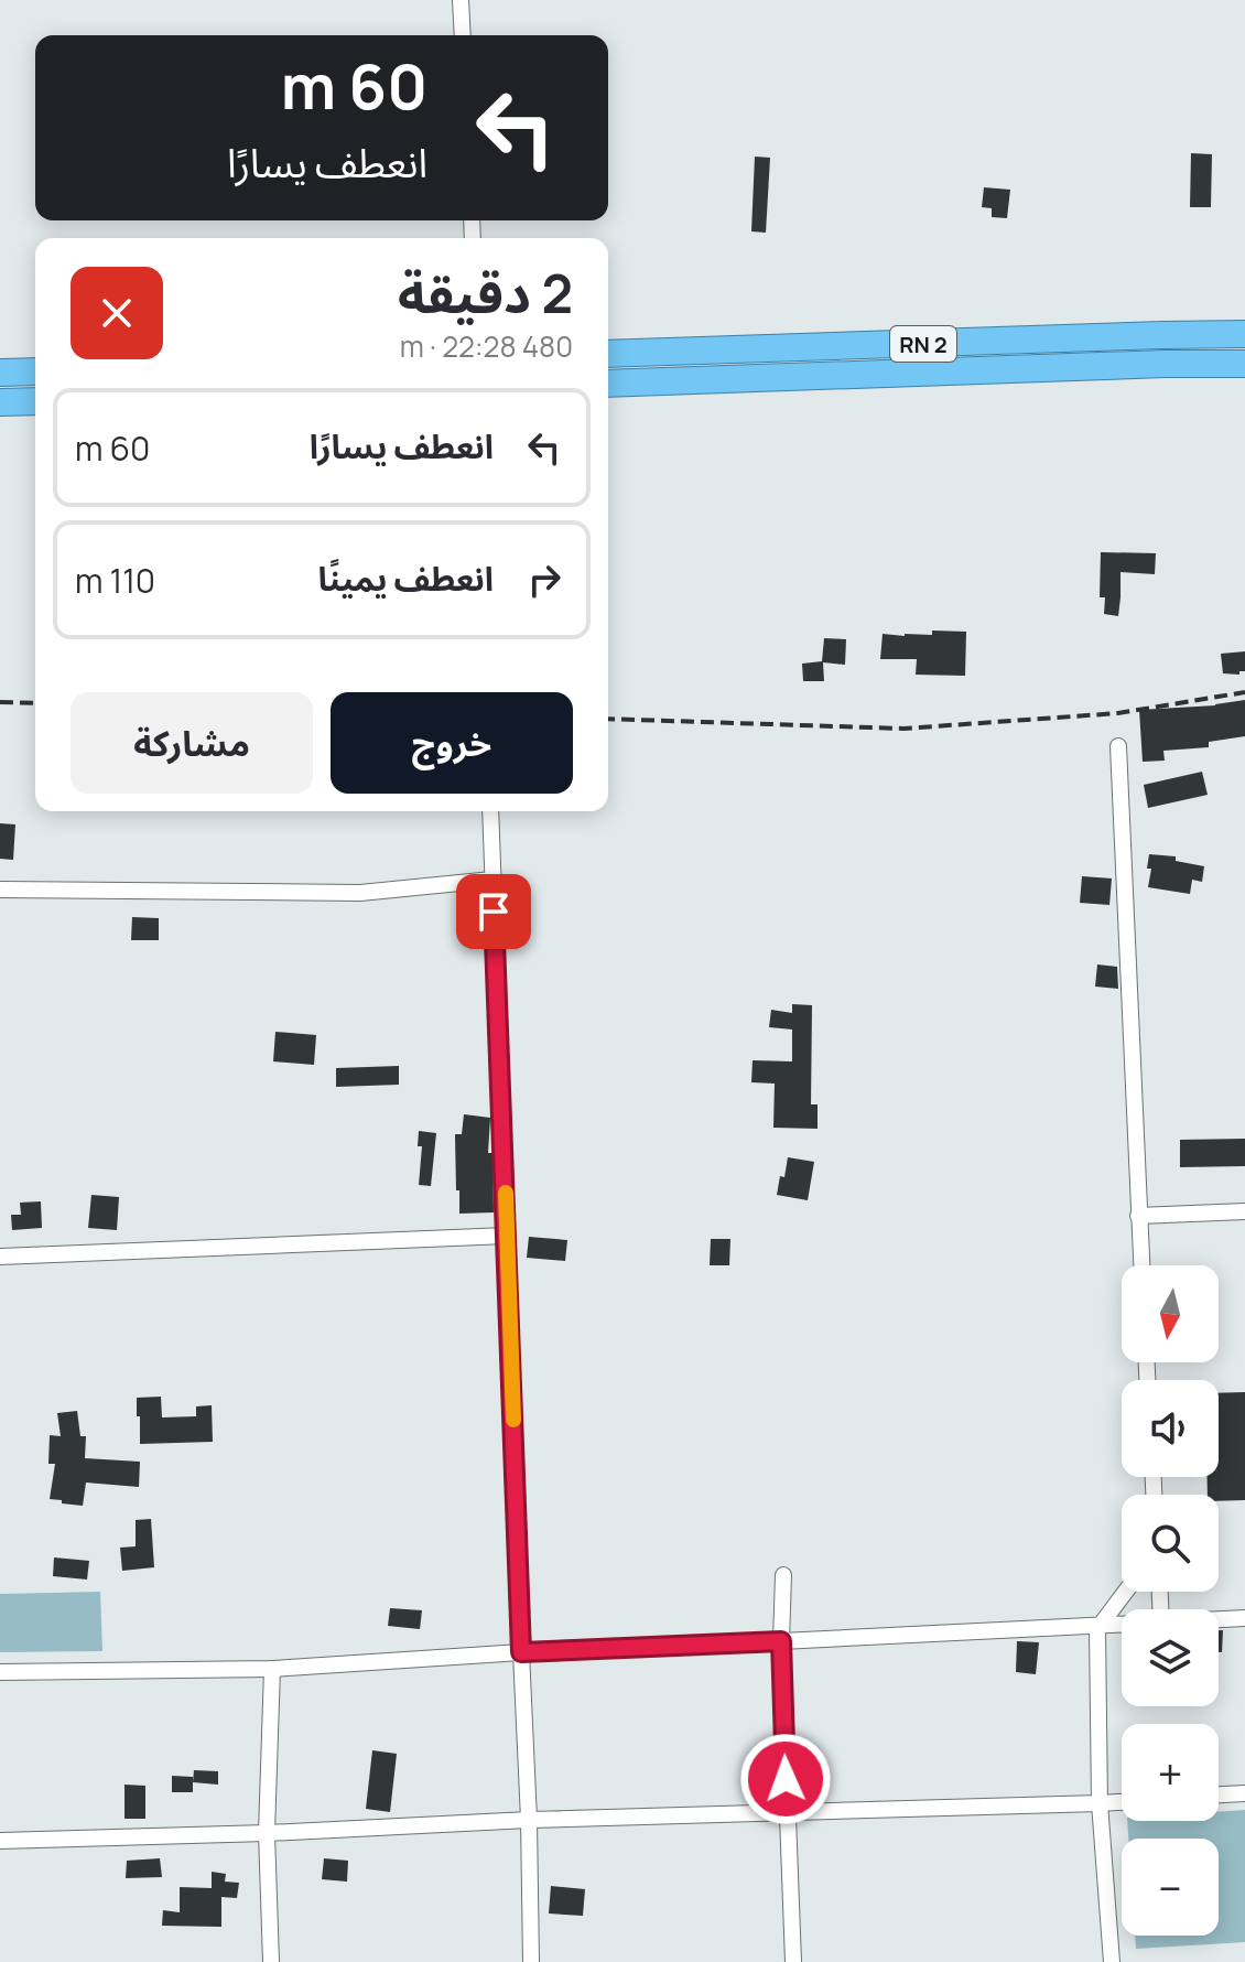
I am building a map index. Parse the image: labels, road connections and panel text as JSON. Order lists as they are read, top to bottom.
{
  "streets": {
    "highway": ["RN 2"]
  },
  "north": "bottom",
  "page": {
    "turn": ["60 m", "انعطف يسارًا"],
    "heading": ["2 دقيقة", "480 m · 22:28"],
    "list": [
      {
        "name": "انعطف يسارًا",
        "value": "60 m"
      },
      {
        "name": "انعطف يمينًا",
        "value": "110 m"
      }
    ],
    "buttons": ["خروج", "مشاركة"],
    "map_buttons": ["+", "−"]
  }
}
